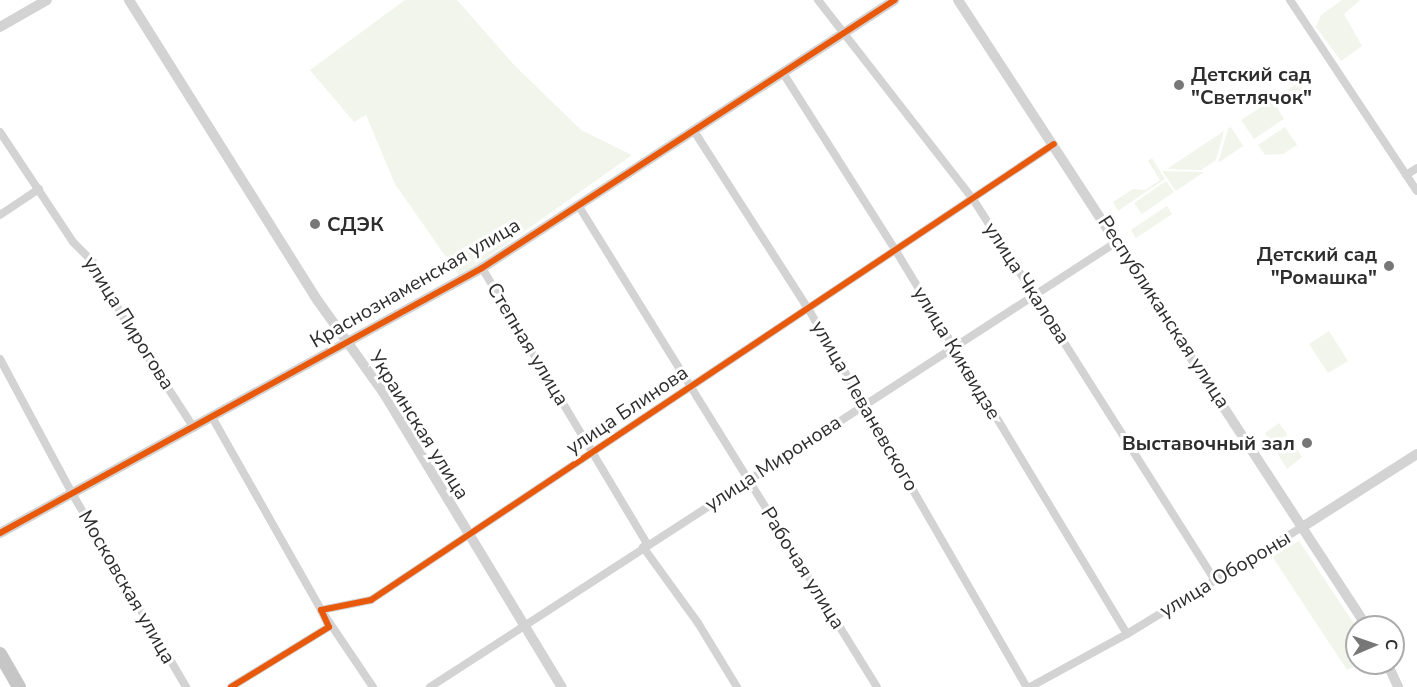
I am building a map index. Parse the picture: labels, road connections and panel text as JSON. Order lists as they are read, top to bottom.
{
  "streets": {
    "street": [
      "Краснознаменская улица",
      "улица Чкалова",
      "Республиканская улица",
      "улица Пирогова",
      "Степная улица",
      "улица Киквидзе",
      "улица Леваневского",
      "улица Блинова",
      "Украинская улица",
      "улица Миронова",
      "Рабочая улица",
      "улица Обороны",
      "Московская улица"
    ]
  },
  "crossings": [
    ["Краснознаменская улица", "улица Чкалова"],
    ["Краснознаменская улица", "улица Пирогова"],
    ["Краснознаменская улица", "Степная улица"],
    ["Краснознаменская улица", "улица Киквидзе"],
    ["Краснознаменская улица", "улица Леваневского"],
    ["Краснознаменская улица", "Украинская улица"],
    ["Краснознаменская улица", "Рабочая улица"],
    ["Краснознаменская улица", "Московская улица"],
    ["улица Чкалова", "улица Блинова"],
    ["улица Чкалова", "улица Миронова"],
    ["улица Чкалова", "улица Обороны"],
    ["Республиканская улица", "улица Блинова"],
    ["Республиканская улица", "улица Миронова"],
    ["Республиканская улица", "улица Обороны"],
    ["Степная улица", "улица Блинова"],
    ["Степная улица", "улица Миронова"],
    ["улица Киквидзе", "улица Блинова"],
    ["улица Киквидзе", "улица Миронова"],
    ["улица Киквидзе", "улица Обороны"],
    ["улица Леваневского", "улица Блинова"],
    ["улица Леваневского", "улица Миронова"],
    ["улица Леваневского", "улица Обороны"],
    ["улица Блинова", "Украинская улица"],
    ["улица Блинова", "Рабочая улица"],
    ["Украинская улица", "улица Миронова"],
    ["улица Миронова", "Рабочая улица"]
  ],
  "places": [
    "Детский сад \"Светлячок\"",
    "СДЭК",
    "Детский сад \"Ромашка\"",
    "Выставочный зал"
  ],
  "north": "right"
}
